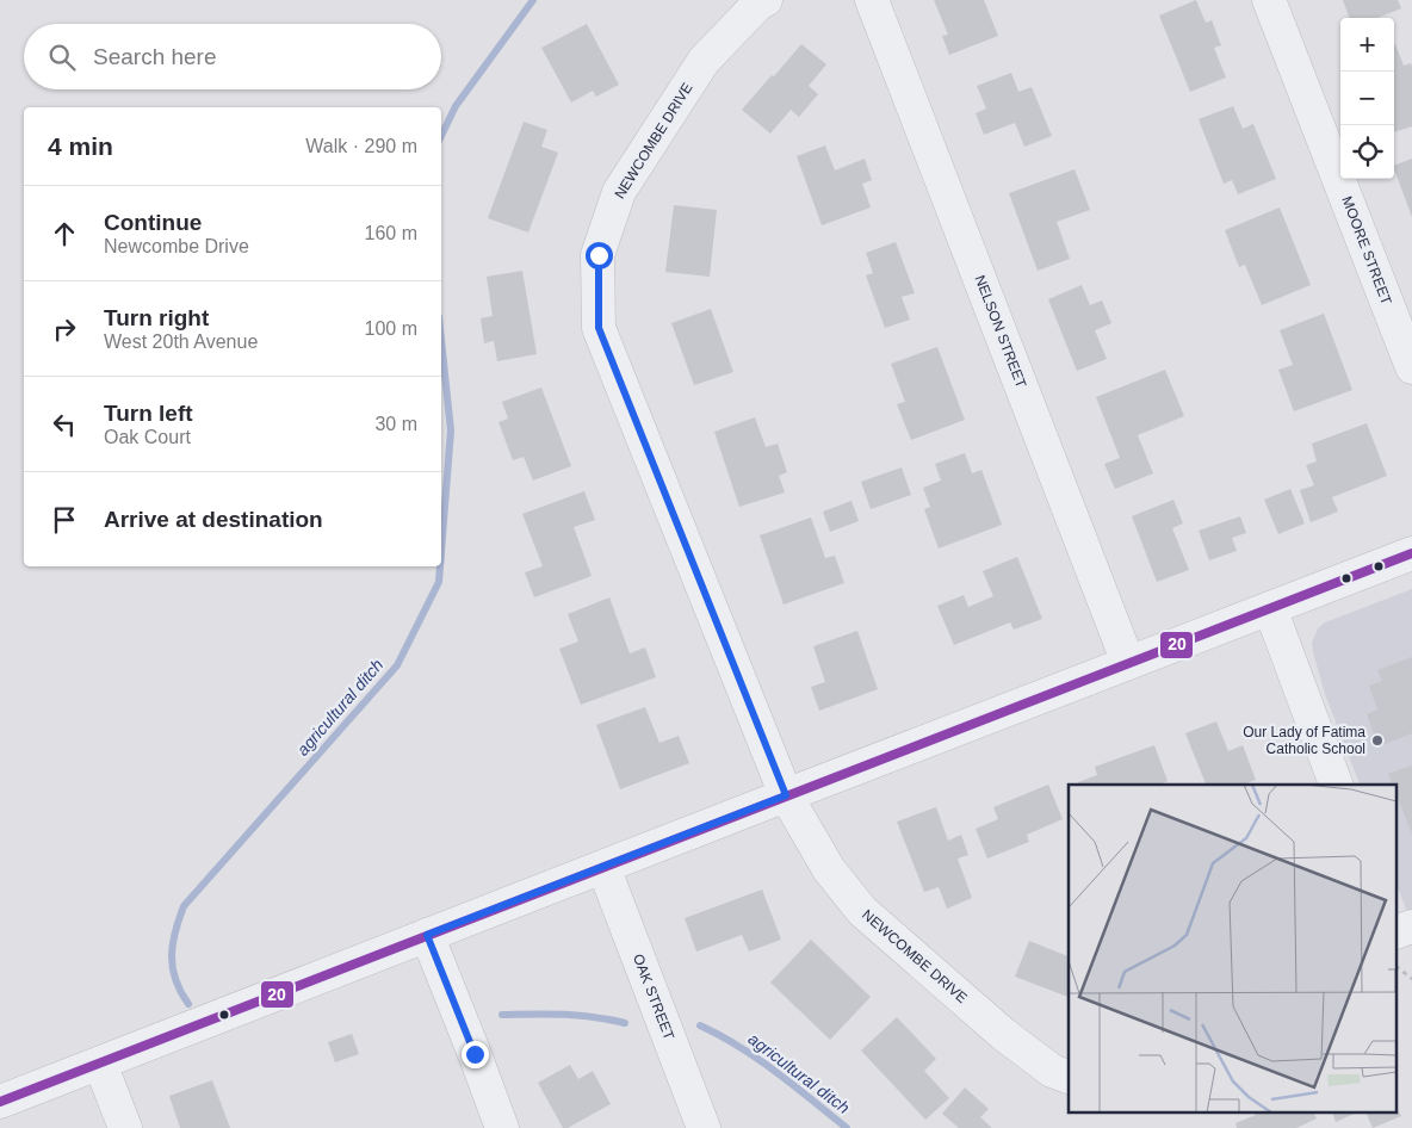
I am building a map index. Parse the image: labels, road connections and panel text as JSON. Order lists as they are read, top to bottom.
{
  "streets": {
    "street": [
      "NEWCOMBE DRIVE",
      "MOORE STREET",
      "NELSON STREET",
      "OAK STREET"
    ]
  },
  "water": ["agricultural ditch"],
  "places": ["Our Lady of Fatima Catholic School"],
  "lines": ["transit line 20"],
  "page": {
    "map_buttons": ["+", "−"],
    "search": "Search here",
    "heading": ["4 min", "Walk · 290 m"],
    "list": [
      ["Continue", "Newcombe Drive", "160 m"],
      ["Turn right", "West 20th Avenue", "100 m"],
      ["Turn left", "Oak Court", "30 m"],
      "Arrive at destination"
    ]
  }
}
